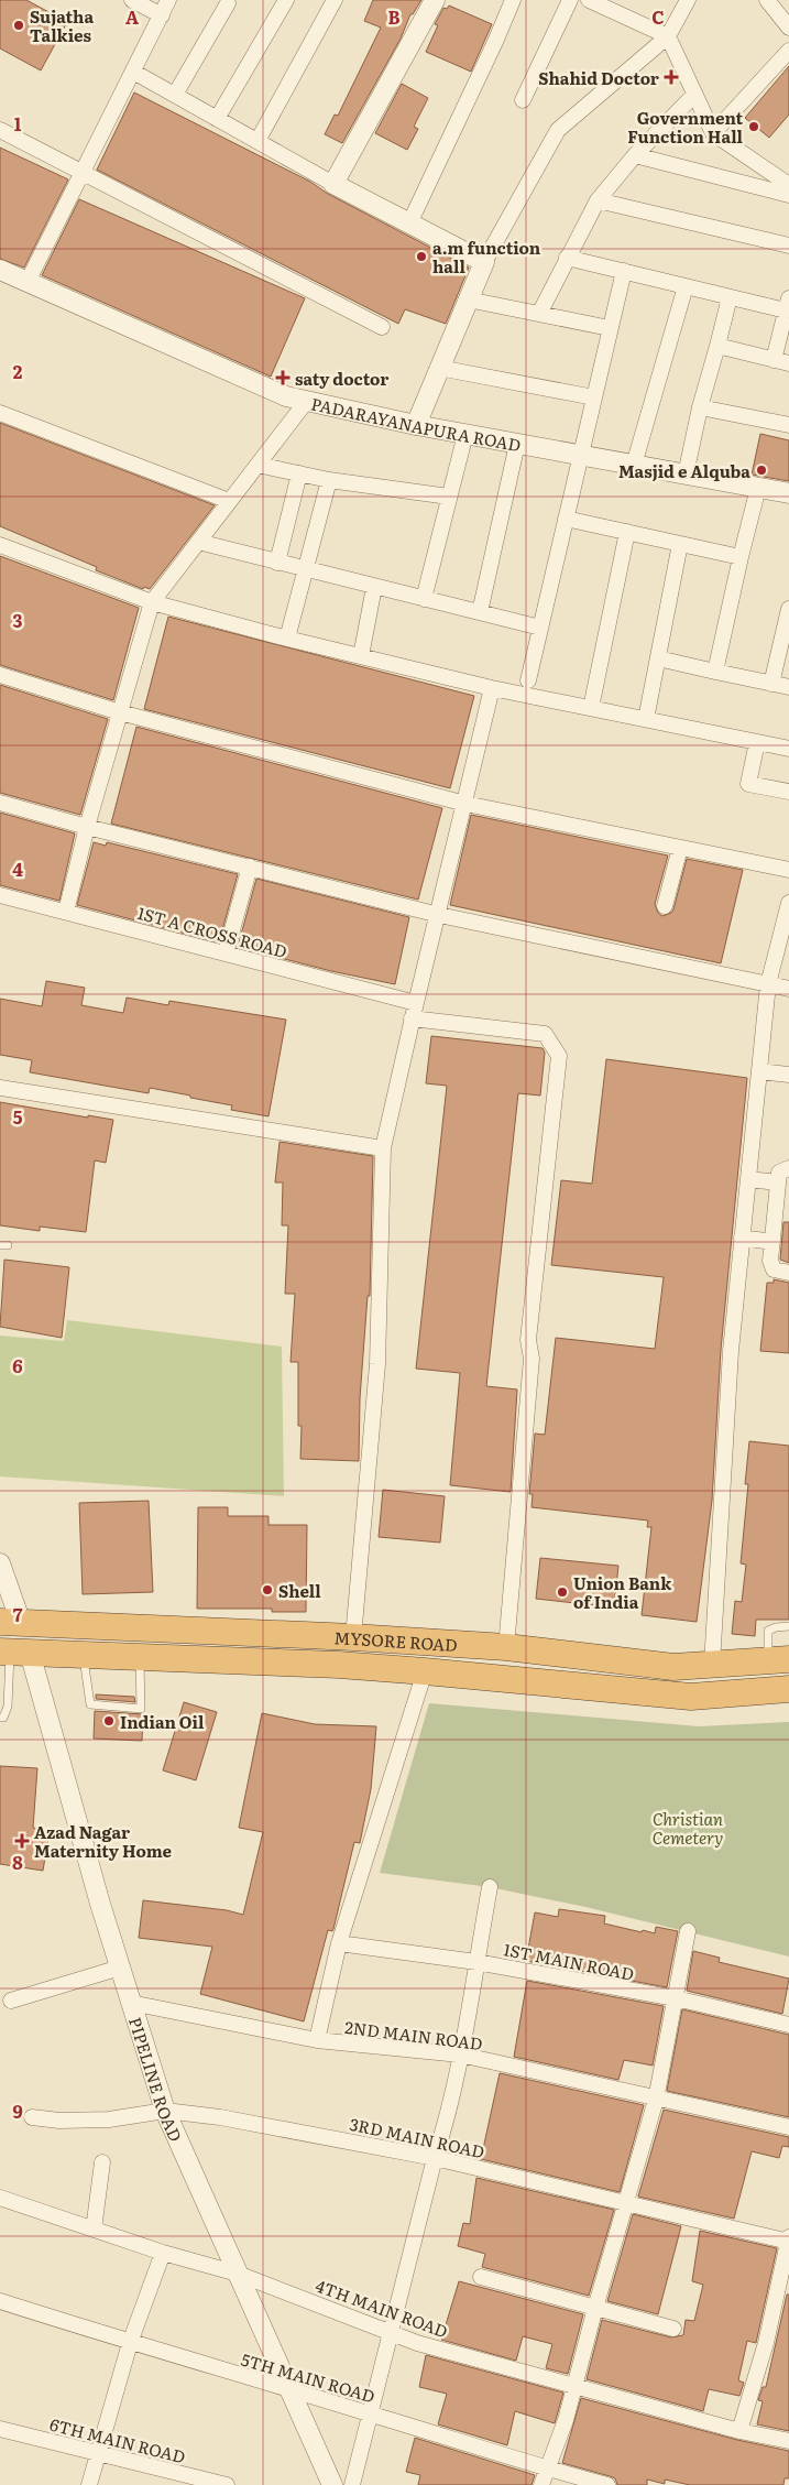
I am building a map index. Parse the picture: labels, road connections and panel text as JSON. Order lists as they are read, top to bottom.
{
  "streets": {
    "highway": ["MYSORE ROAD"],
    "street": [
      "PADARAYANAPURA ROAD",
      "1ST A CROSS ROAD",
      "1ST MAIN ROAD",
      "2ND MAIN ROAD",
      "PIPELINE ROAD",
      "3RD MAIN ROAD",
      "4TH MAIN ROAD",
      "5TH MAIN ROAD",
      "6TH MAIN ROAD"
    ]
  },
  "crossings": [
    ["MYSORE ROAD", "PIPELINE ROAD"],
    ["2ND MAIN ROAD", "PIPELINE ROAD"],
    ["PIPELINE ROAD", "3RD MAIN ROAD"],
    ["PIPELINE ROAD", "4TH MAIN ROAD"],
    ["PIPELINE ROAD", "5TH MAIN ROAD"]
  ],
  "parks": ["Christian Cemetery"],
  "places": {
    "other": [
      "Sujatha Talkies",
      "Government Function Hall",
      "a.m function hall",
      "Masjid e Alquba",
      "Shell",
      "Union Bank of India",
      "Indian Oil"
    ],
    "health": ["Shahid Doctor", "saty doctor", "Azad Nagar Maternity Home"]
  },
  "grid": {
    "columns": ["A", "B", "C"],
    "rows": [
      "1",
      "2",
      "3",
      "4",
      "5",
      "6",
      "7",
      "8",
      "9"
    ]
  }
}
